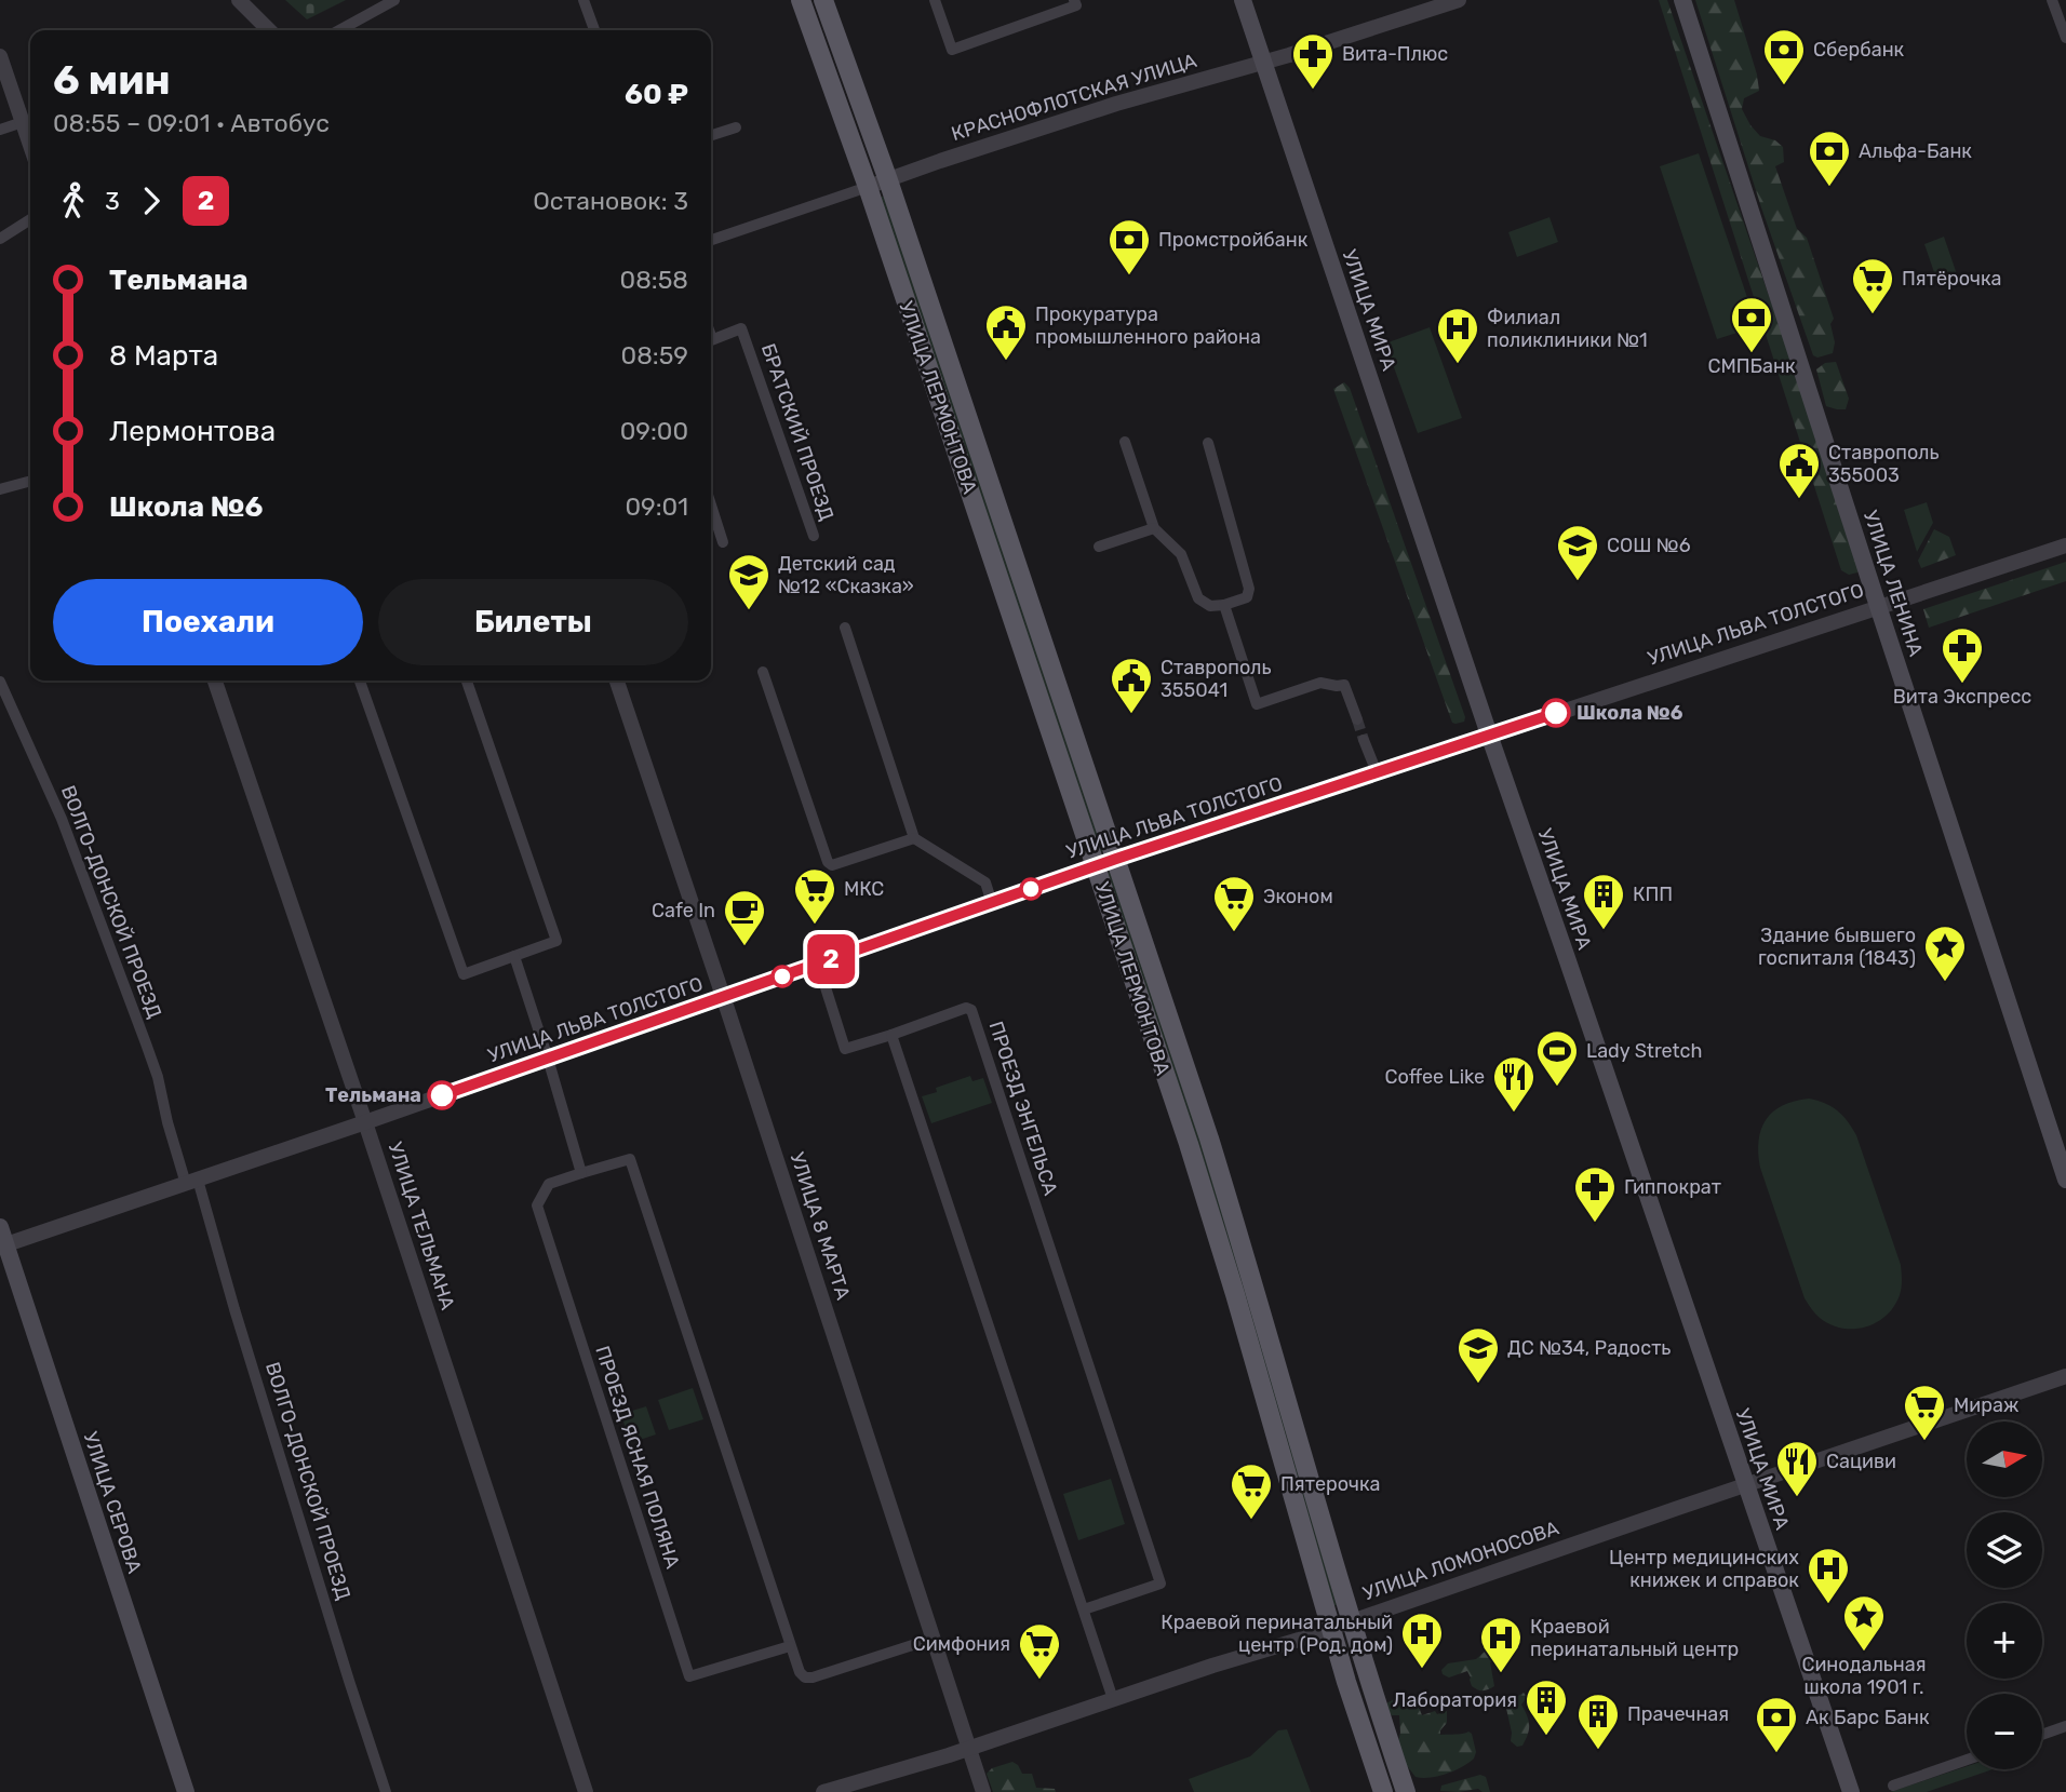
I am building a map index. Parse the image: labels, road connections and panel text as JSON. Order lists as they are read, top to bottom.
{
  "streets": {
    "main road": [
      "УЛИЦА МИРА",
      "УЛИЦА ЛЕРМОНТОВА",
      "УЛИЦА ЛЕНИНА",
      "УЛИЦА СЕРОВА"
    ],
    "street": [
      "КРАСНОФЛОТСКАЯ УЛИЦА",
      "БРАТСКИЙ ПРОЕЗД",
      "УЛИЦА ЛЬВА ТОЛСТОГО",
      "ВОЛГО-ДОНСКОЙ ПРОЕЗД",
      "ПРОЕЗД ЭНГЕЛЬСА",
      "УЛИЦА ТЕЛЬМАНА",
      "УЛИЦА 8 МАРТА",
      "ПРОЕЗД ЯСНАЯ ПОЛЯНА",
      "УЛИЦА ЛОМОНОСОВА"
    ]
  },
  "crossings": [
    ["КРАСНОФЛОТСКАЯ УЛИЦА", "УЛИЦА МИРА"],
    ["КРАСНОФЛОТСКАЯ УЛИЦА", "УЛИЦА ЛЕРМОНТОВА"],
    ["УЛИЦА МИРА", "УЛИЦА ЛЬВА ТОЛСТОГО"],
    ["УЛИЦА МИРА", "УЛИЦА ЛОМОНОСОВА"],
    ["УЛИЦА ЛЕРМОНТОВА", "УЛИЦА ЛЬВА ТОЛСТОГО"],
    ["УЛИЦА ЛЕРМОНТОВА", "УЛИЦА ЛОМОНОСОВА"],
    ["УЛИЦА ЛЕНИНА", "УЛИЦА ЛЬВА ТОЛСТОГО"],
    ["УЛИЦА ЛЬВА ТОЛСТОГО", "ВОЛГО-ДОНСКОЙ ПРОЕЗД"],
    ["УЛИЦА ЛЬВА ТОЛСТОГО", "УЛИЦА ТЕЛЬМАНА"],
    ["УЛИЦА ЛЬВА ТОЛСТОГО", "УЛИЦА 8 МАРТА"],
    ["УЛИЦА ЛЬВА ТОЛСТОГО", "УЛИЦА СЕРОВА"],
    ["УЛИЦА 8 МАРТА", "ПРОЕЗД ЯСНАЯ ПОЛЯНА"],
    ["УЛИЦА 8 МАРТА", "УЛИЦА ЛОМОНОСОВА"]
  ],
  "places": {
    "bank": [
      "Сбербанк",
      "Альфа-Банк",
      "Промстройбанк",
      "СМПБанк",
      "Ак Барс Банк"
    ],
    "pharmacy": ["Вита-Плюс", "Вита Экспресс", "Гиппократ"],
    "supermarket": [
      "Пятёрочка",
      "МКС",
      "Эконом",
      "Мираж",
      "Пятерочка",
      "Симфония"
    ],
    "public building": ["Прокуратура промышленного района", "Ставрополь 355003", "Ставрополь 355041"],
    "hospital": [
      "Филиал поликлиники №1",
      "Центр медицинских книжек и справок",
      "Краевой перинатальный центр (Род. дом)",
      "Краевой перинатальный центр"
    ],
    "school or university": ["СОШ №6", "Детский сад №12 «Сказка»", "ДС №34, Радость"],
    "other": ["Школа №6", "Тельмана"],
    "building": ["КПП", "Лаборатория", "Прачечная"],
    "cafe": ["Cafe In"],
    "place": ["Здание бывшего госпиталя (1843)", "Синодальная школа 1901 г."],
    "sports": ["Lady Stretch"],
    "restaurant": ["Coffee Like", "Сациви"]
  },
  "lines": ["bus line 2"],
  "north": "right",
  "page": {
    "on_map": "2",
    "heading": ["6 мин", "08:55 – 09:01 · Автобус", "60 ₽"],
    "legs": ["3", "2", "Остановок: 3"],
    "list": [
      {
        "name": "Тельмана",
        "value": "08:58"
      },
      {
        "name": "8 Марта",
        "value": "08:59"
      },
      {
        "name": "Лермонтова",
        "value": "09:00"
      },
      {
        "name": "Школа №6",
        "value": "09:01"
      }
    ],
    "buttons": ["Поехали", "Билеты"],
    "map_buttons": ["+", "−"]
  }
}
